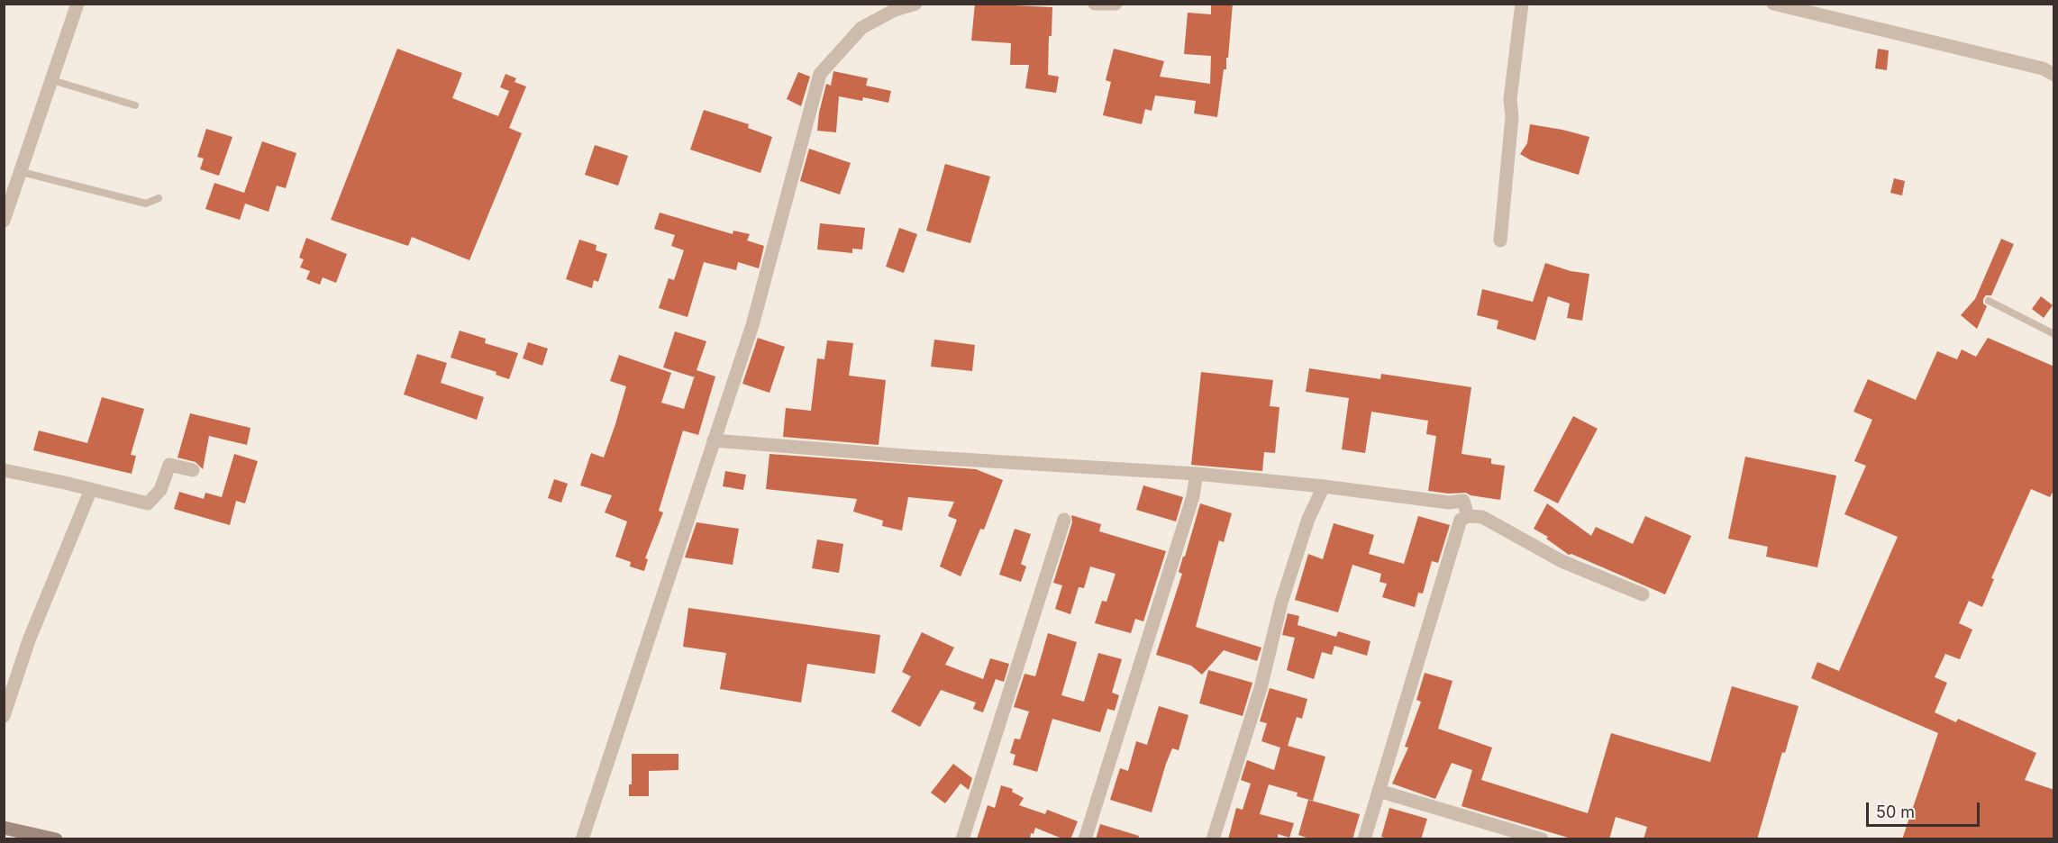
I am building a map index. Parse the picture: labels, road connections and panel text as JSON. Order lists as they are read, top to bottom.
{
  "scale_bar": "50 m"
}
